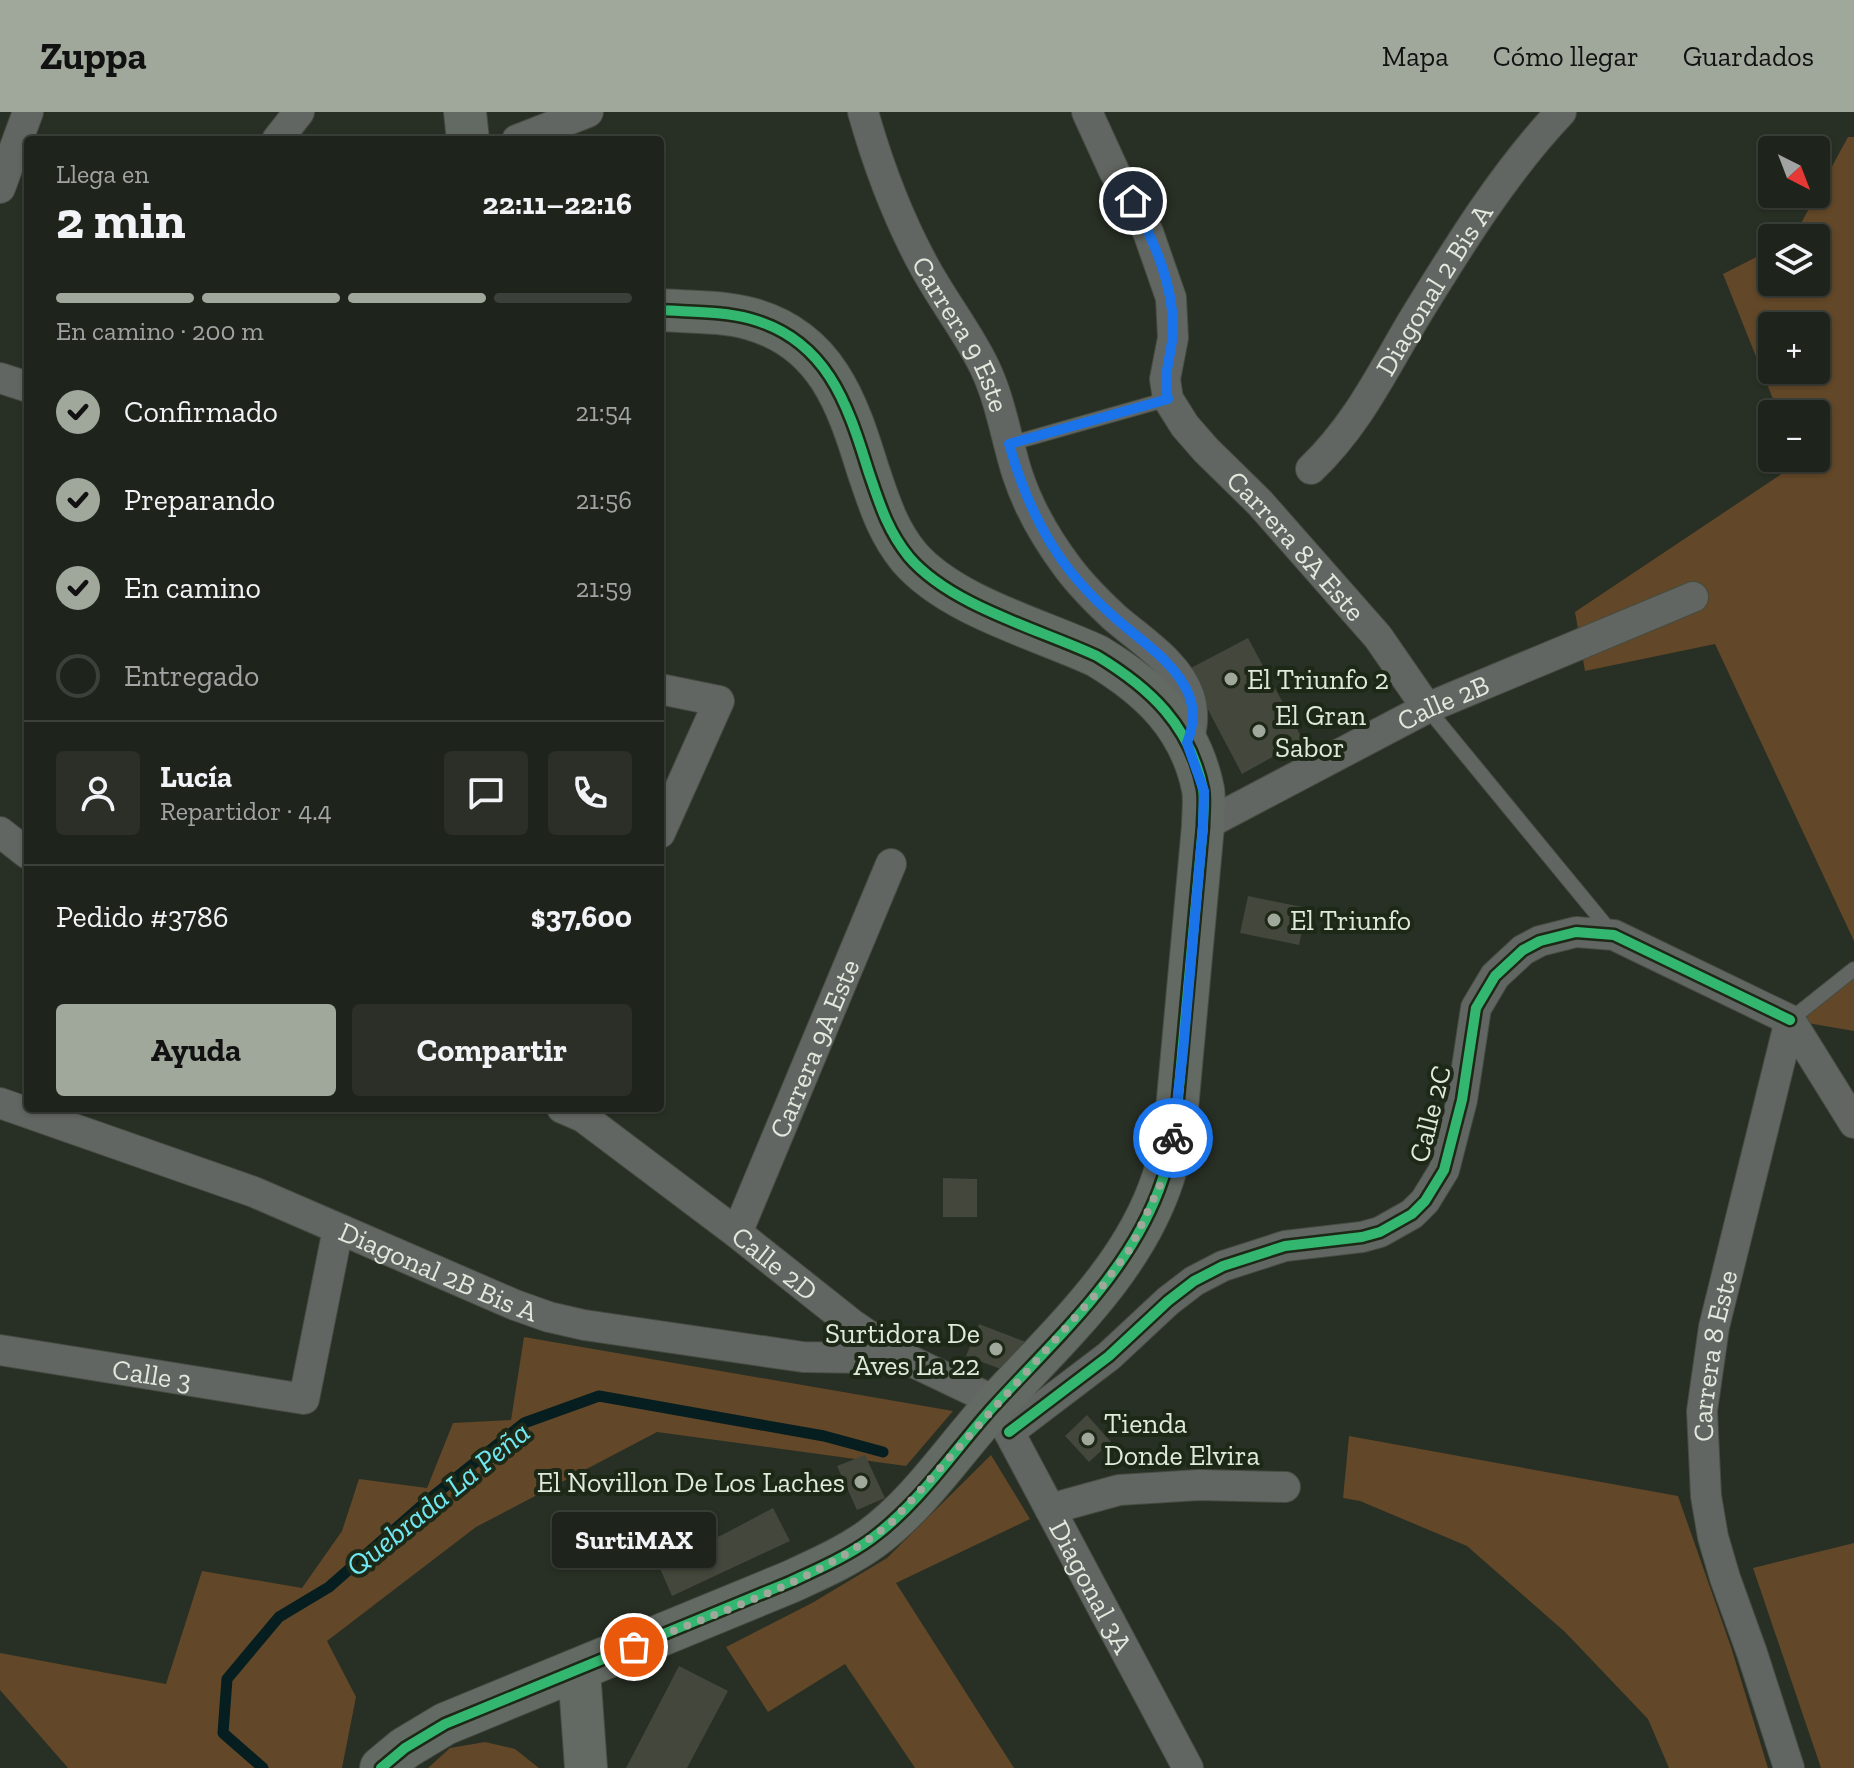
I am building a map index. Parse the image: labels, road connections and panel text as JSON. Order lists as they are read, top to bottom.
{
  "streets": {
    "street": [
      "Diagonal 2 Bis A",
      "Carrera 9 Este",
      "Carrera 8A Este",
      "Calle 2B",
      "Carrera 9A Este",
      "Calle 2C",
      "Calle 2D",
      "Diagonal 2B Bis A",
      "Carrera 8 Este",
      "Calle 3",
      "Diagonal 3A"
    ]
  },
  "crossings": [
    ["Carrera 8A Este", "Calle 2B"],
    ["Carrera 8A Este", "Calle 2C"],
    ["Carrera 9A Este", "Calle 2D"],
    ["Calle 2C", "Calle 2D"],
    ["Calle 2C", "Carrera 8 Este"],
    ["Calle 2C", "Diagonal 3A"],
    ["Calle 2D", "Diagonal 2B Bis A"],
    ["Calle 2D", "Diagonal 3A"],
    ["Diagonal 2B Bis A", "Calle 3"]
  ],
  "water": ["Quebrada La Peña"],
  "places": [
    "El Triunfo 2",
    "El Gran Sabor",
    "El Triunfo",
    "Surtidora De Aves La 22",
    "Tienda Donde Elvira",
    "El Novillon De Los Laches",
    "SurtiMAX"
  ],
  "north": "bottom right",
  "page": {
    "header": "Zuppa",
    "nav": ["Mapa", "Cómo llegar", "Guardados"],
    "map_buttons": ["+", "−"],
    "heading": ["2 min", "Llega en", "22:11–22:16"],
    "panel": [
      "Lucía",
      "Repartidor · 4.4",
      "Pedido #3786",
      "$37,600"
    ],
    "bar": "En camino · 200 m",
    "list": [
      ["Confirmado", "21:54"],
      ["Preparando", "21:56"],
      ["En camino", "21:59"],
      "Entregado"
    ],
    "buttons": ["Ayuda", "Compartir"],
    "bubble": "SurtiMAX"
  }
}
